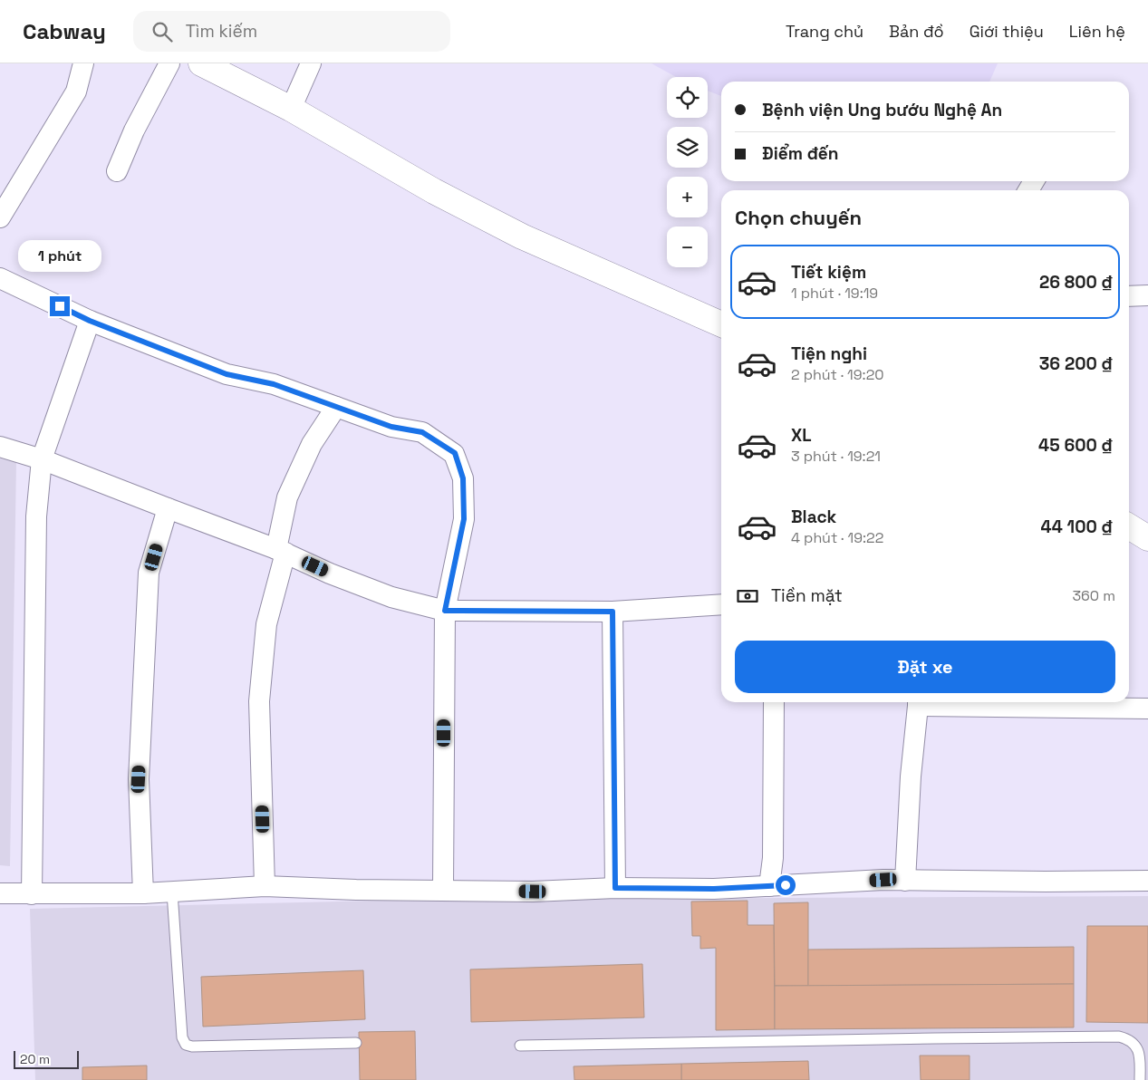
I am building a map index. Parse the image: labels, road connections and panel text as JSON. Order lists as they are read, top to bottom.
{
  "scale_bar": "20 m",
  "page": {
    "header": "Cabway",
    "search": "Tìm kiếm",
    "nav": [
      "Trang chủ",
      "Bản đồ",
      "Giới thiệu",
      "Liên hệ"
    ],
    "map_buttons": ["+", "−"],
    "banner": ["Bệnh viện Ung bướu Nghệ An", "Điểm đến"],
    "heading": "Chọn chuyến",
    "bubble": "1 phút",
    "list": [
      {
        "name": "Tiết kiệm",
        "note": "1 phút · 19:19",
        "value": "26 800 ₫"
      },
      {
        "name": "Tiện nghi",
        "note": "2 phút · 19:20",
        "value": "36 200 ₫"
      },
      {
        "name": "XL",
        "note": "3 phút · 19:21",
        "value": "45 600 ₫"
      },
      {
        "name": "Black",
        "note": "4 phút · 19:22",
        "value": "44 100 ₫"
      }
    ],
    "pay": ["Tiền mặt", "360 m"],
    "buttons": "Đặt xe",
    "scale": "20 m"
  }
}
